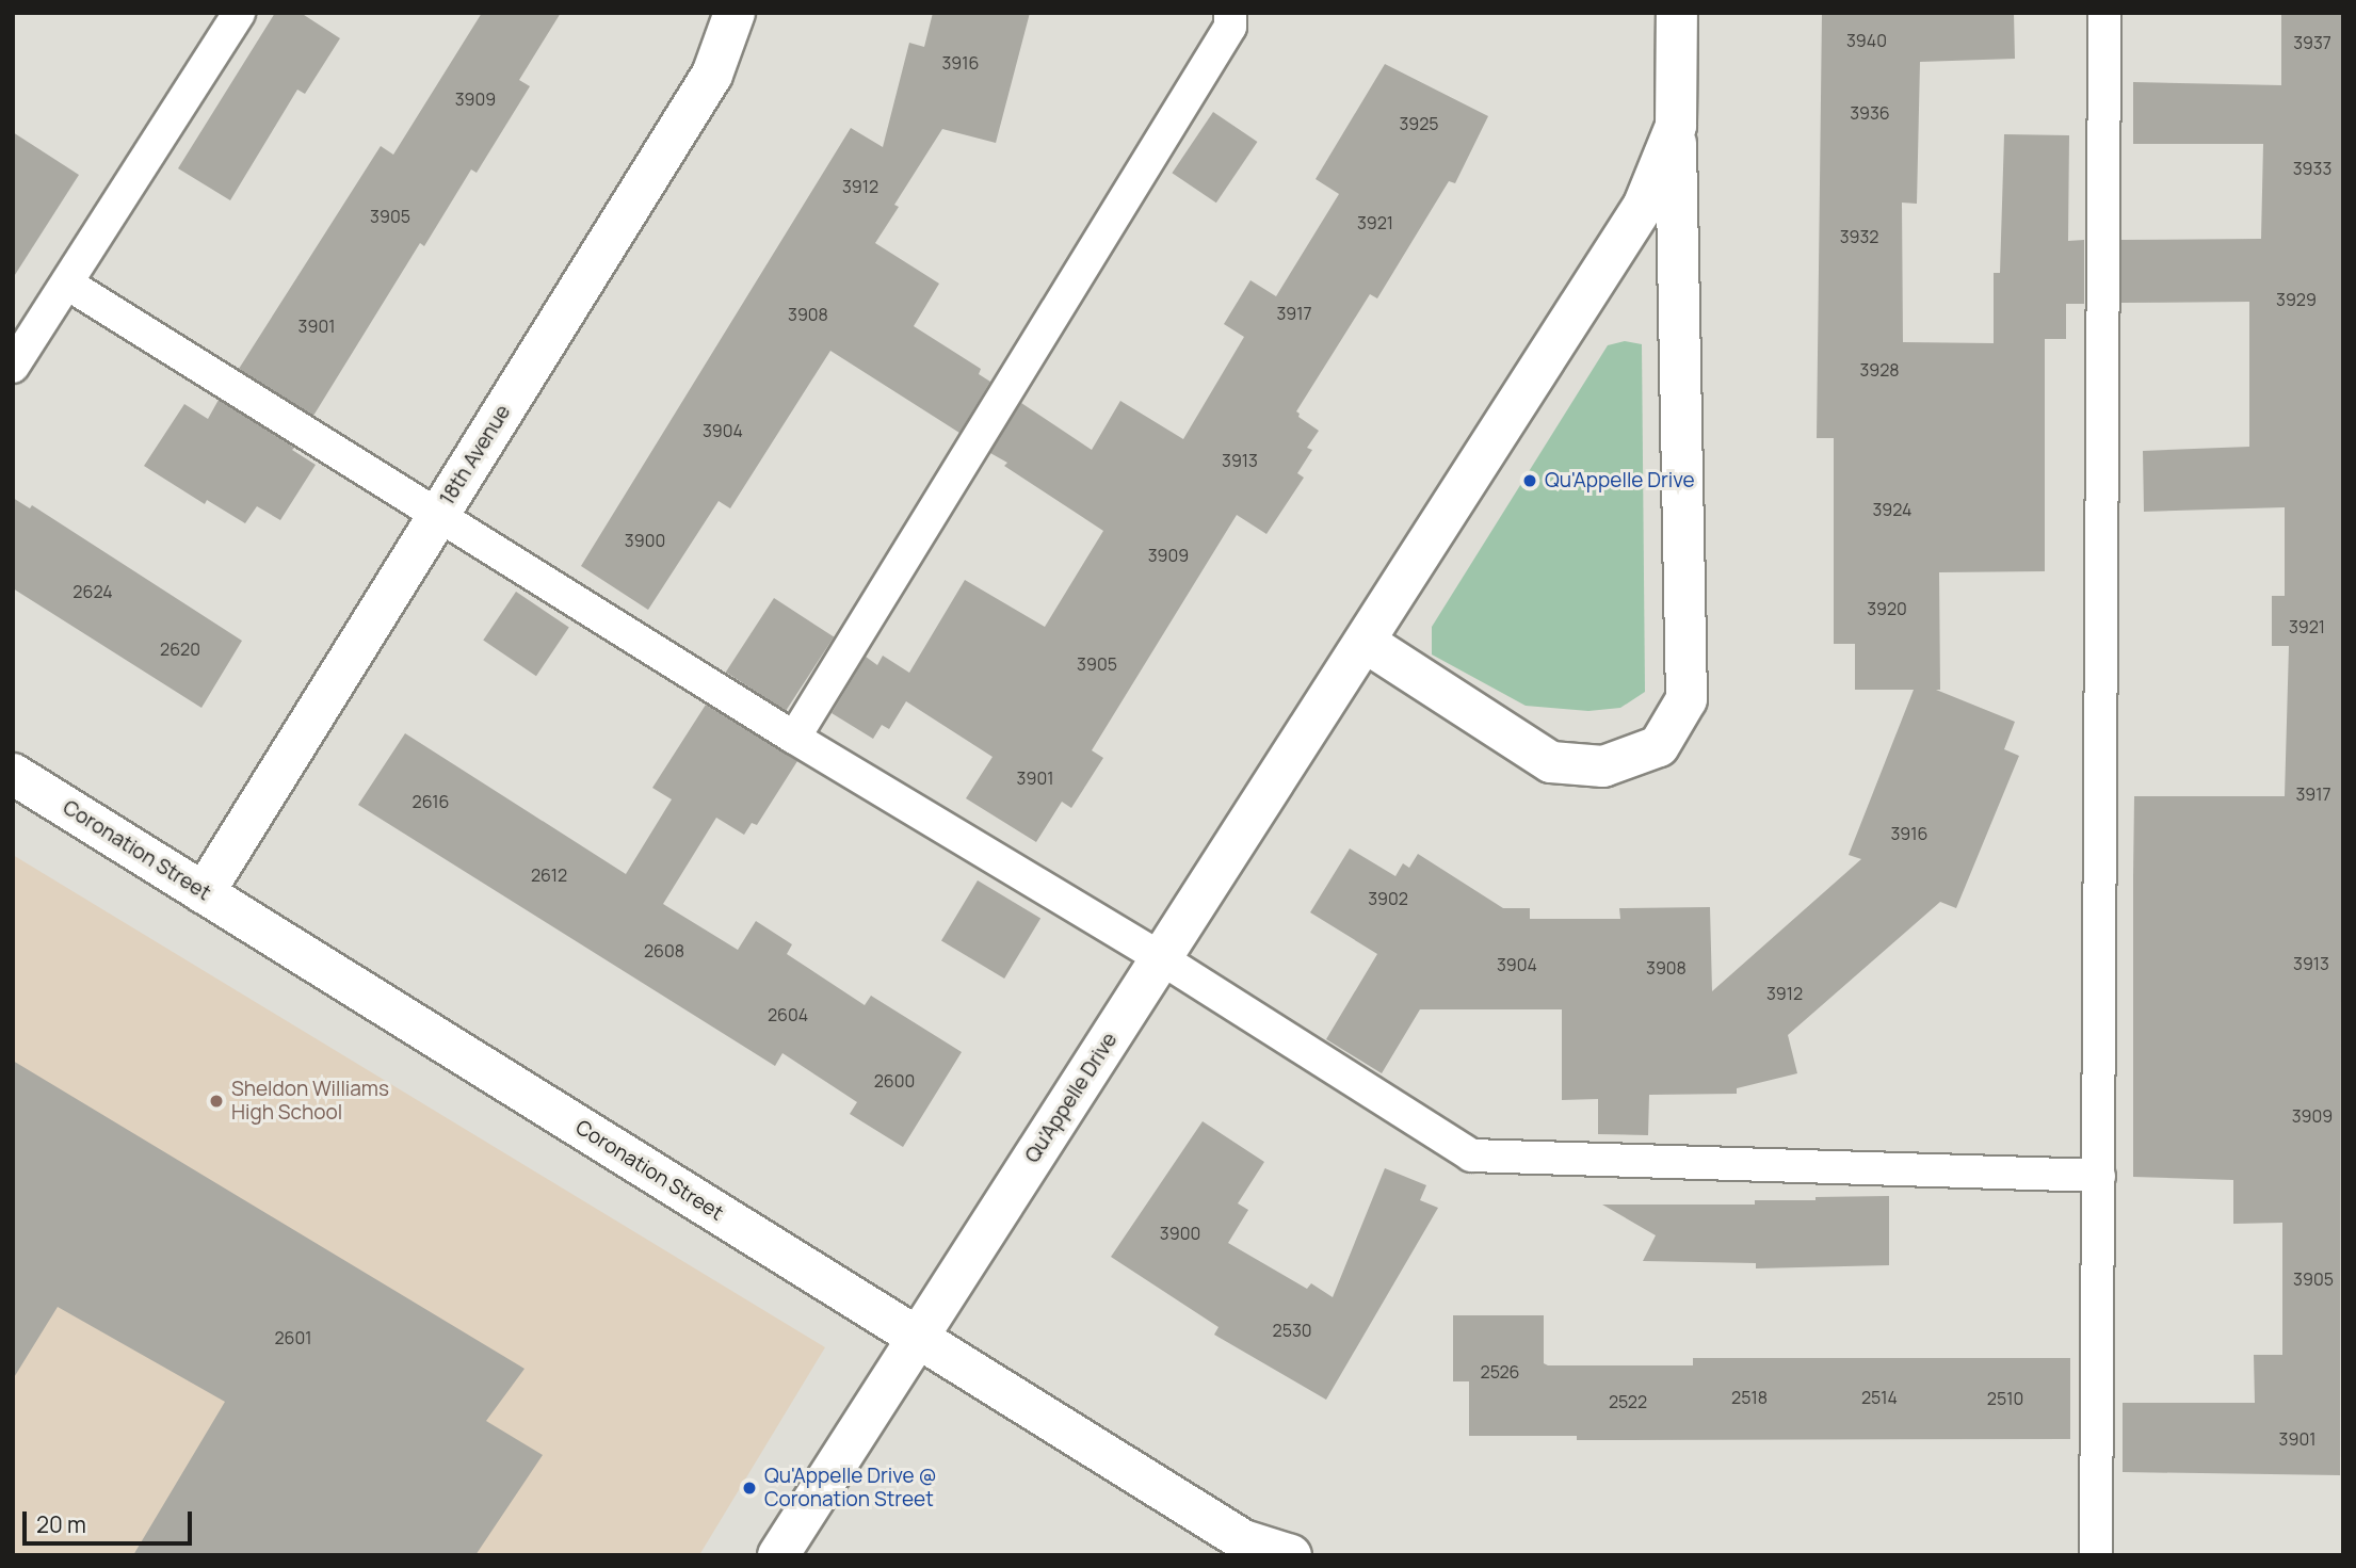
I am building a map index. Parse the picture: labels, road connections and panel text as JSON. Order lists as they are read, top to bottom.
{
  "streets": {
    "street": ["18th Avenue", "Coronation Street", "Qu'Appelle Drive"]
  },
  "crossings": [
    ["18th Avenue", "Coronation Street"],
    ["Coronation Street", "Qu'Appelle Drive"]
  ],
  "places": ["Qu'Appelle Drive", "Sheldon Williams High School", "Qu'Appelle Drive @ Coronation Street"],
  "house_numbers": [
    "3940",
    "3937",
    "3916",
    "3909",
    "3936",
    "3925",
    "3933",
    "3912",
    "3905",
    "3921",
    "3932",
    "3929",
    "3917",
    "3908",
    "3901",
    "3928",
    "3904",
    "3913",
    "3924",
    "3900",
    "3909",
    "2624",
    "3920",
    "3921",
    "2620",
    "3905",
    "3901",
    "3917",
    "2616",
    "3916",
    "2612",
    "3902",
    "2608",
    "3913",
    "3904",
    "3908",
    "3912",
    "2604",
    "2600",
    "3909",
    "3900",
    "3905",
    "2530",
    "2601",
    "2526",
    "2518",
    "2514",
    "2510",
    "2522",
    "3901"
  ],
  "scale_bar": "20 m"
}
